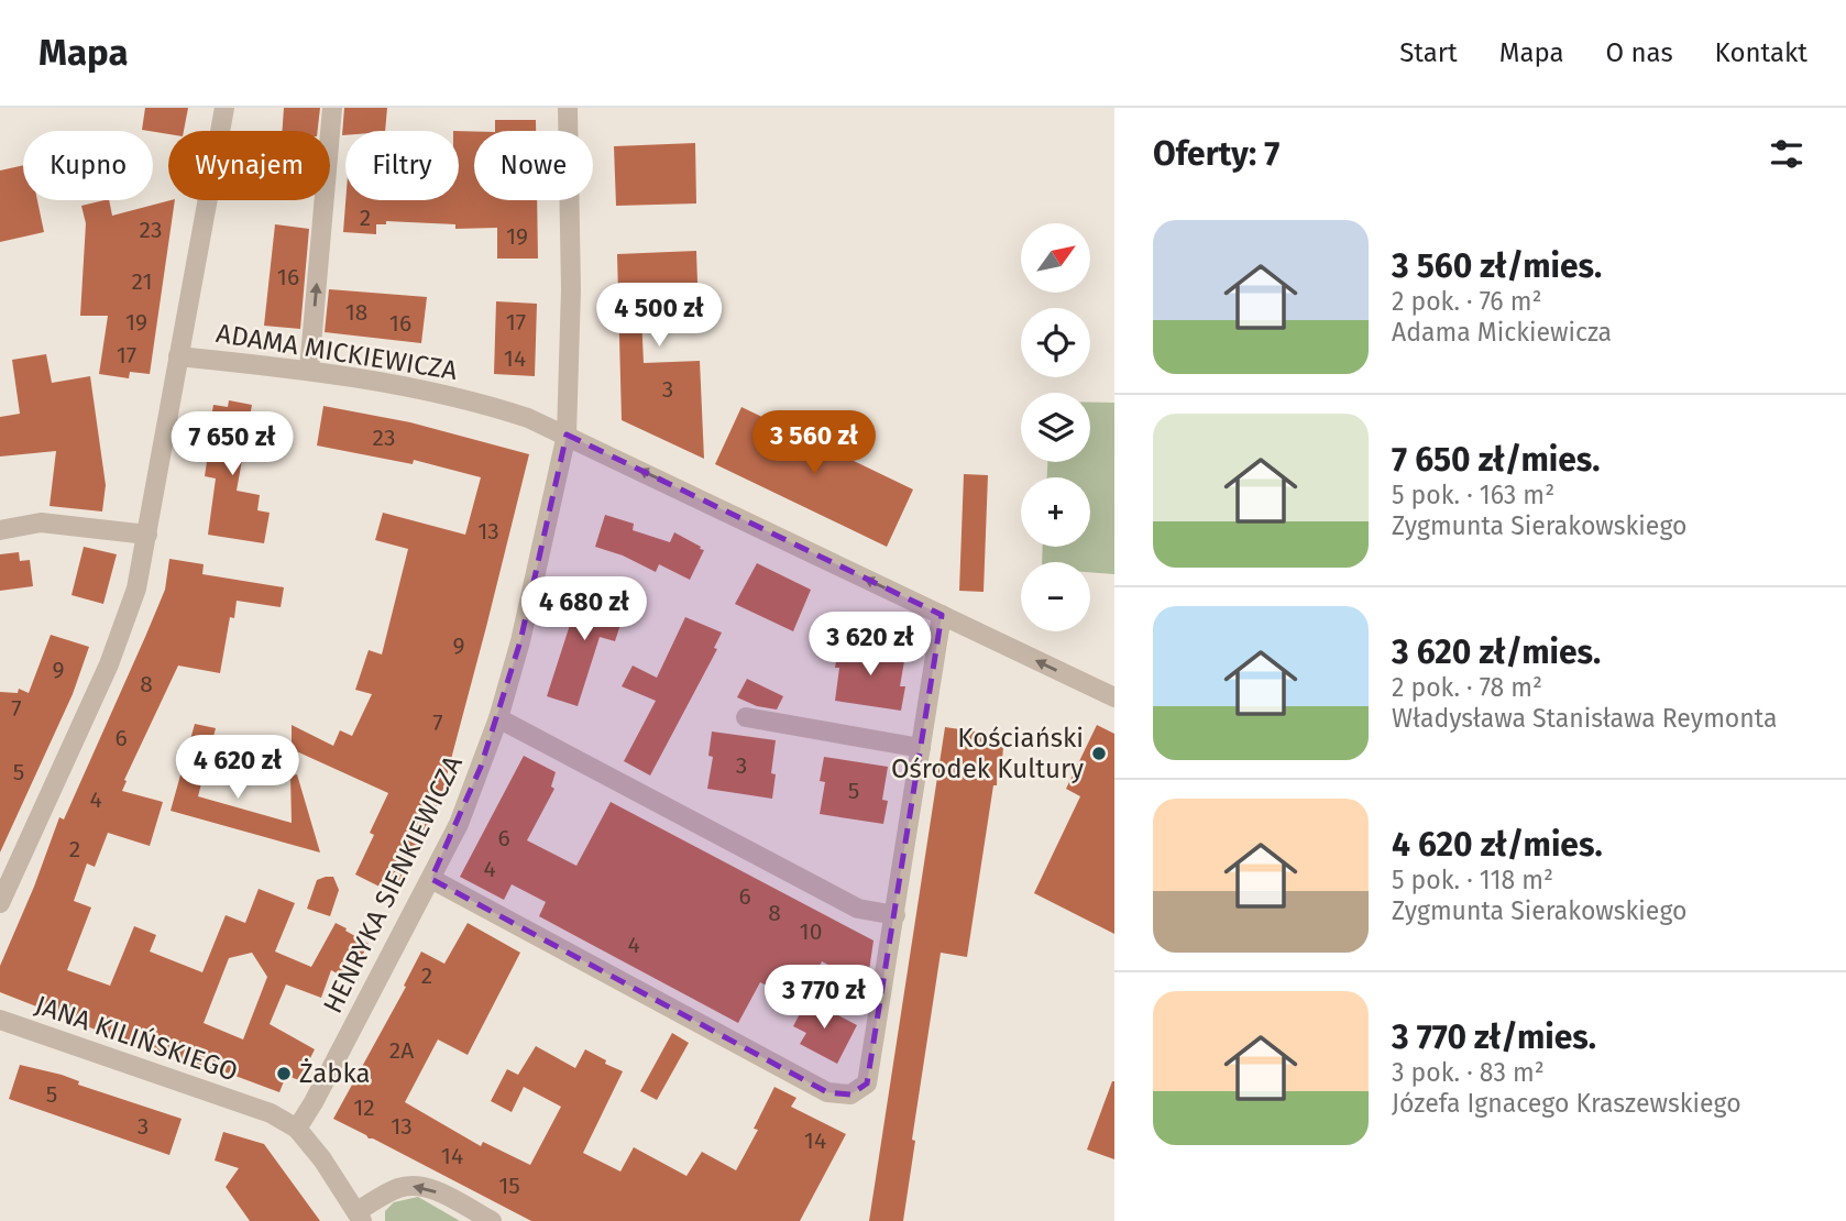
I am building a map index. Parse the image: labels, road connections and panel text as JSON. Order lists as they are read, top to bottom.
{
  "streets": {
    "street": ["ADAMA MICKIEWICZA", "HENRYKA SIENKIEWICZA", "JANA KILIŃSKIEGO"]
  },
  "crossings": [
    ["ADAMA MICKIEWICZA", "HENRYKA SIENKIEWICZA"],
    ["HENRYKA SIENKIEWICZA", "JANA KILIŃSKIEGO"]
  ],
  "one_way": ["ADAMA MICKIEWICZA"],
  "places": ["Kościański Ośrodek Kultury", "Żabka"],
  "house_numbers": [
    "2",
    "23",
    "19",
    "16",
    "21",
    "18",
    "19",
    "17",
    "16",
    "17",
    "14",
    "3",
    "23",
    "13",
    "9",
    "9",
    "8",
    "7",
    "7",
    "6",
    "3",
    "5",
    "5",
    "4",
    "6",
    "2",
    "4",
    "6",
    "8",
    "10",
    "4",
    "2",
    "2A",
    "5",
    "12",
    "3",
    "13",
    "14",
    "14",
    "15"
  ],
  "north": "top right",
  "page": {
    "header": "Mapa",
    "nav": [
      "Start",
      "Mapa",
      "O nas",
      "Kontakt"
    ],
    "heading": "Oferty: 7",
    "chip": [
      "Kupno",
      "Wynajem",
      "Filtry",
      "Nowe"
    ],
    "list": [
      {
        "name": "3 560 zł/mies.",
        "note": "2 pok. · 76 m² · Adama Mickiewicza"
      },
      {
        "name": "7 650 zł/mies.",
        "note": "5 pok. · 163 m² · Zygmunta Sierakowskiego"
      },
      {
        "name": "3 620 zł/mies.",
        "note": "2 pok. · 78 m² · Władysława Stanisława Reymonta"
      },
      {
        "name": "4 620 zł/mies.",
        "note": "5 pok. · 118 m² · Zygmunta Sierakowskiego"
      },
      {
        "name": "3 770 zł/mies.",
        "note": "3 pok. · 83 m² · Józefa Ignacego Kraszewskiego"
      }
    ],
    "map_buttons": ["+", "−"],
    "price": [
      "4 500 zł",
      "3 560 zł",
      "7 650 zł",
      "4 680 zł",
      "3 620 zł",
      "4 620 zł",
      "3 770 zł"
    ]
  }
}
